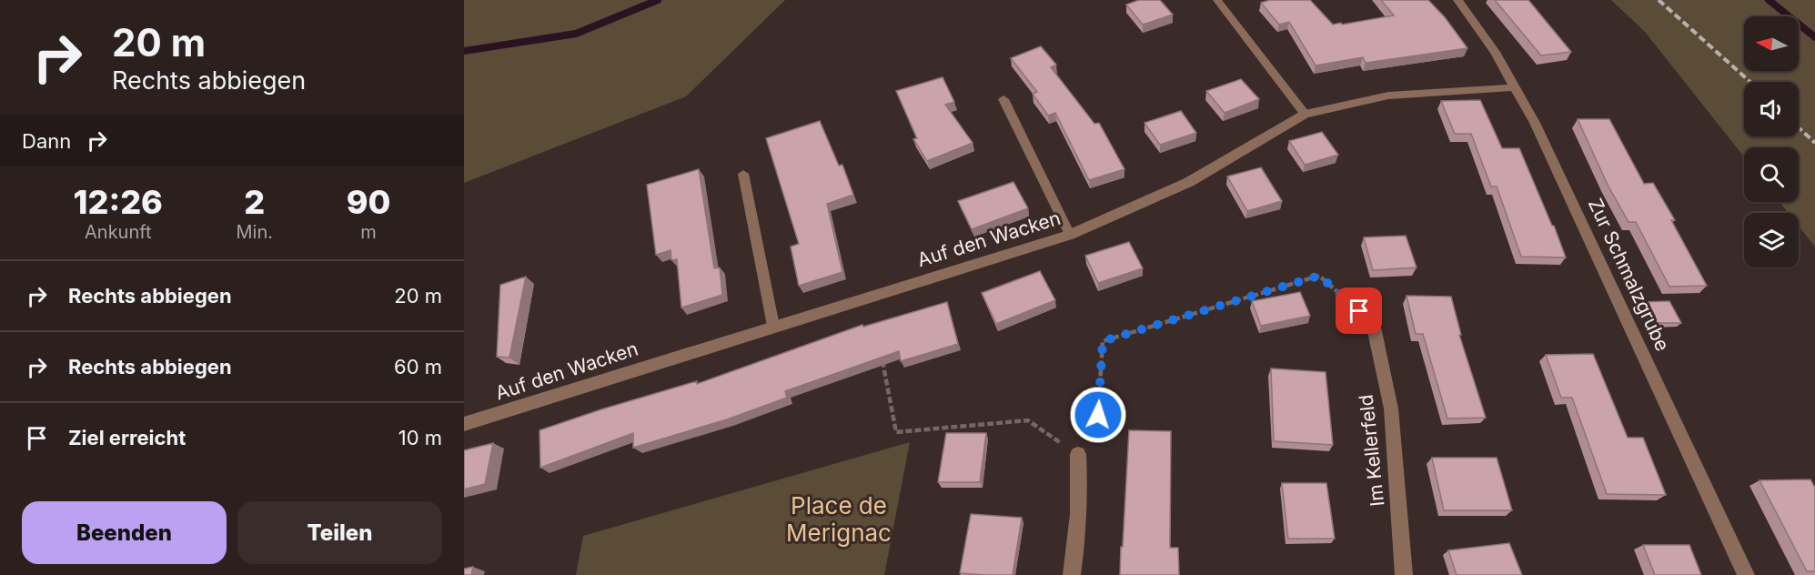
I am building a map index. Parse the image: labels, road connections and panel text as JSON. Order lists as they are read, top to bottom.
{
  "streets": {
    "street": ["Auf den Wacken", "Zur Schmalzgrube", "Im Kellerfeld"]
  },
  "crossings": [
    ["Auf den Wacken", "Zur Schmalzgrube"]
  ],
  "parks": ["Place de Merignac"],
  "north": "left",
  "page": {
    "turn": ["20 m", "Rechts abbiegen"],
    "then": "Dann",
    "eta": [
      "12:26",
      "Ankunft",
      "2",
      "Min.",
      "90",
      "m"
    ],
    "list": [
      {
        "name": "Rechts abbiegen",
        "value": "20 m"
      },
      {
        "name": "Rechts abbiegen",
        "value": "60 m"
      },
      {
        "name": "Ziel erreicht",
        "value": "10 m"
      }
    ],
    "buttons": ["Beenden", "Teilen"]
  }
}
